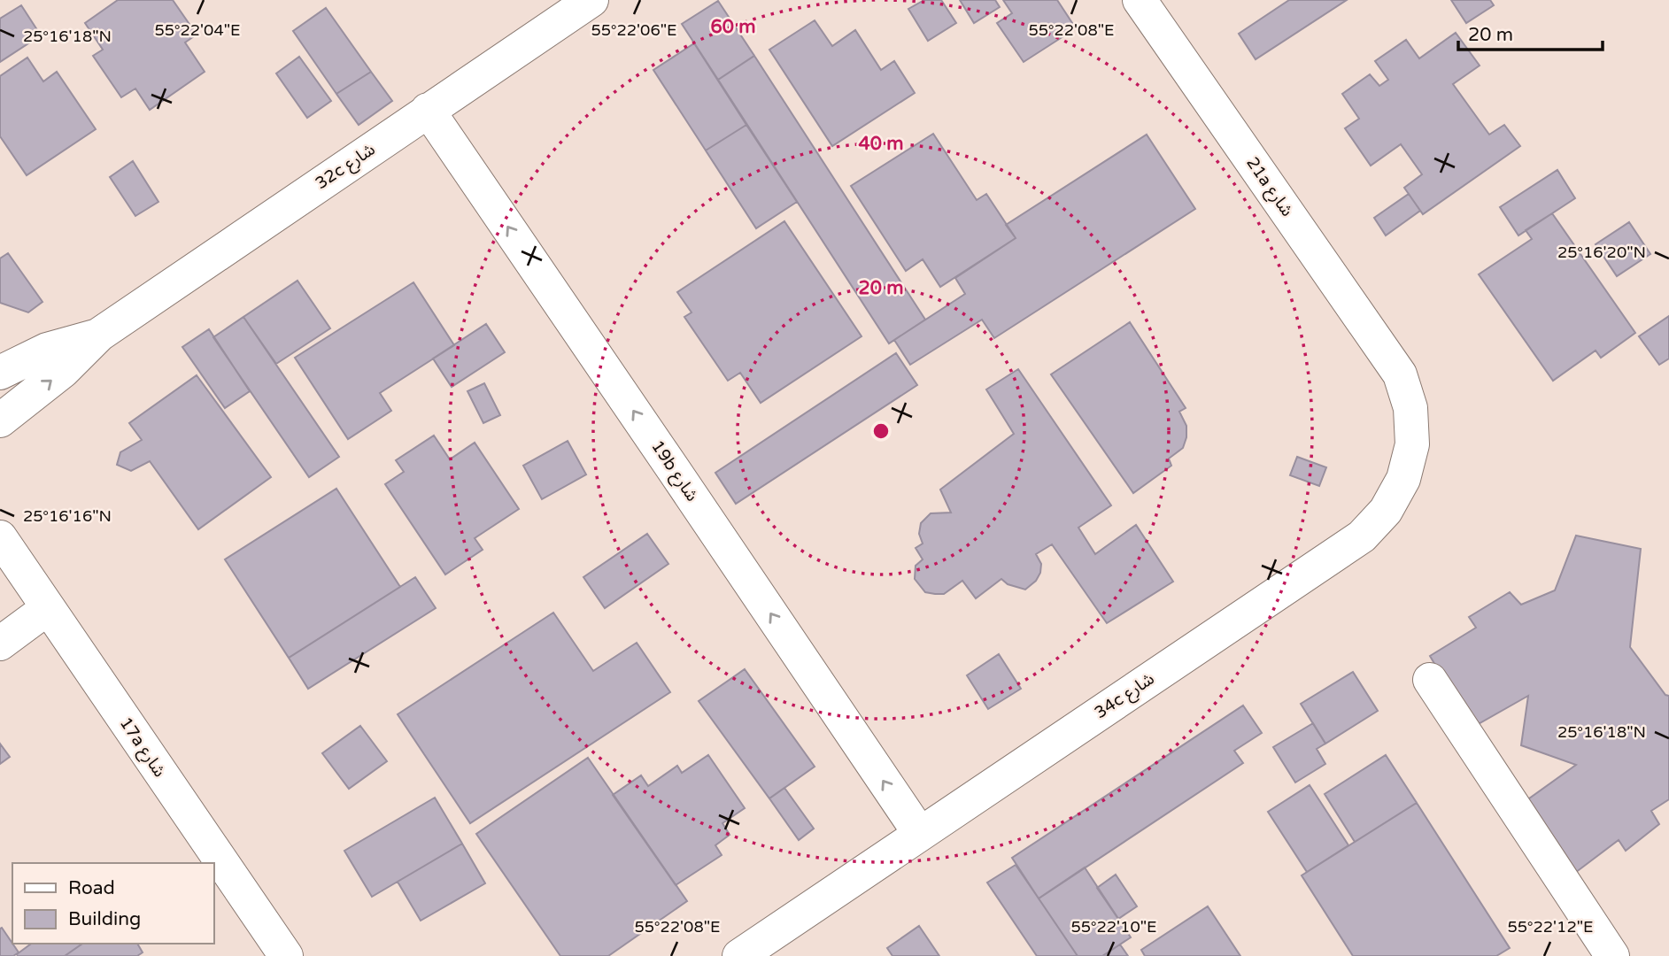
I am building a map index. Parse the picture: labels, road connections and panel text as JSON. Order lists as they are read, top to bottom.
{
  "streets": {
    "street": [
      "32c شارع",
      "21a شارع",
      "19b شارع",
      "34c شارع",
      "17a شارع"
    ]
  },
  "crossings": [
    ["32c شارع", "19b شارع"],
    ["21a شارع", "34c شارع"],
    ["19b شارع", "34c شارع"]
  ],
  "one_way": ["19b شارع"],
  "legend": ["Road", "Building"],
  "scale_bar": "20 m",
  "coordinates": [
    "55°22'04\"E",
    "55°22'06\"E",
    "55°22'08\"E",
    "25°16'18\"N",
    "25°16'20\"N",
    "25°16'16\"N",
    "55°22'10\"E",
    "55°22'12\"E"
  ],
  "rings": ["60 m", "40 m", "20 m"]
}
